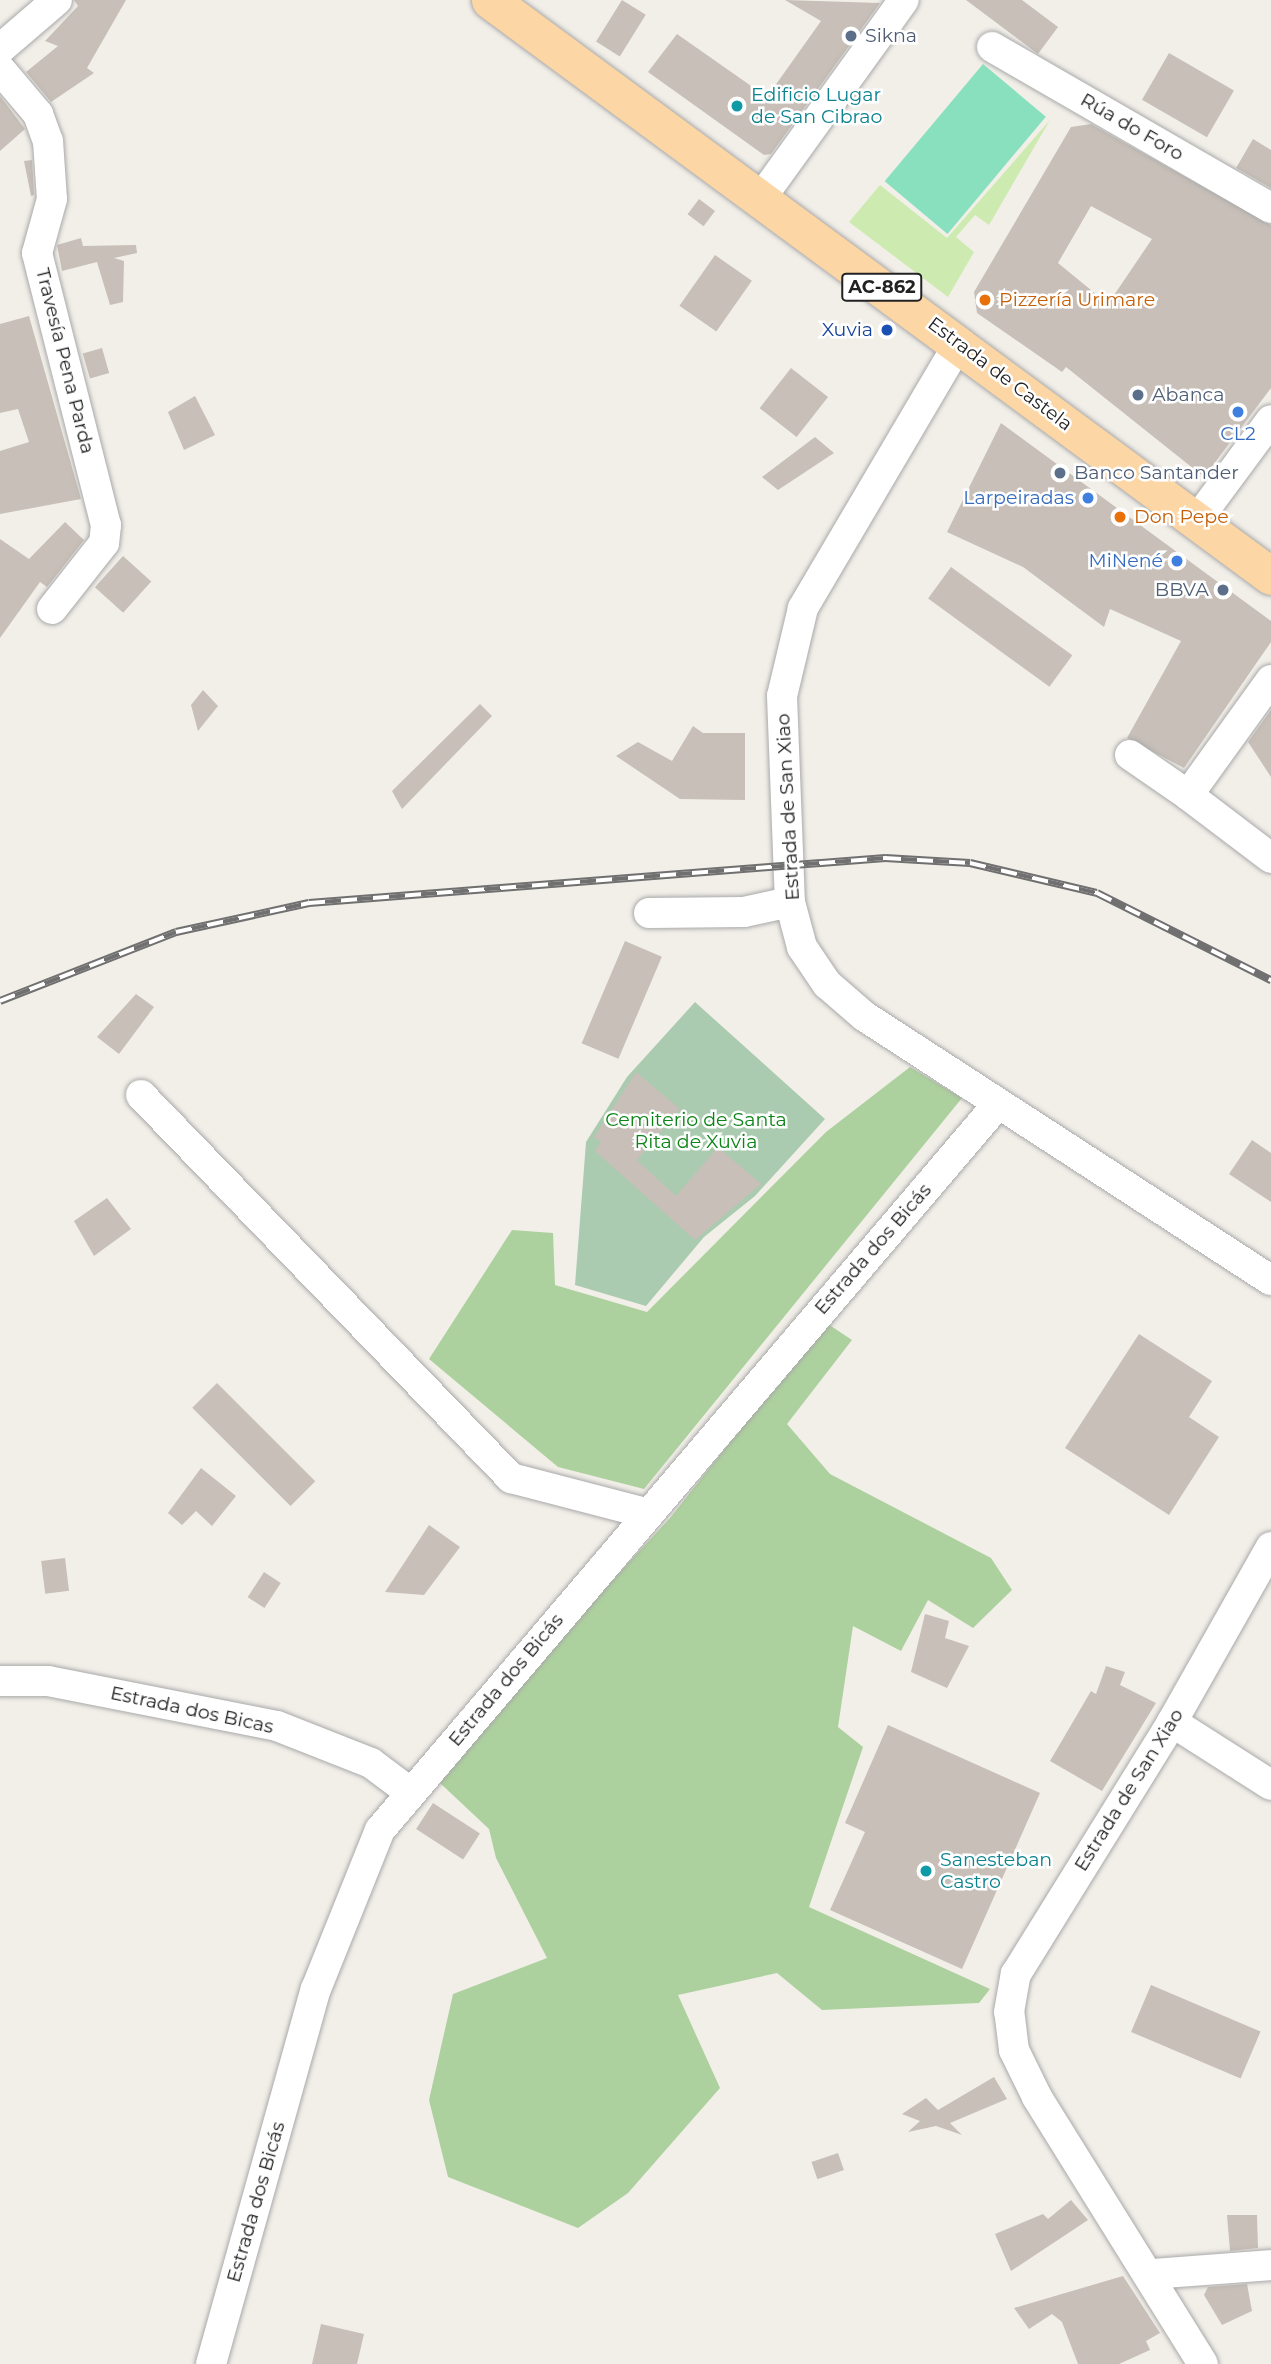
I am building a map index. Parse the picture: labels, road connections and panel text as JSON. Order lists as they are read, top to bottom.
{
  "streets": {
    "main road": ["AC-862", "Estrada de Castela"],
    "street": [
      "Rúa do Foro",
      "Travesía Pena Parda",
      "Estrada de San Xiao",
      "Estrada dos Bicás",
      "Estrada dos Bicas"
    ]
  },
  "crossings": [
    ["Estrada de Castela", "Estrada de San Xiao"],
    ["Estrada de San Xiao", "Estrada dos Bicás"],
    ["Estrada dos Bicás", "Estrada dos Bicas"]
  ],
  "parks": ["Cemiterio de Santa Rita de Xuvia"],
  "places": [
    "Sikna",
    "Edificio Lugar de San Cibrao",
    "Pizzería Urimare",
    "Xuvia",
    "Abanca",
    "CL2",
    "Banco Santander",
    "Larpeiradas",
    "Don Pepe",
    "MiNené",
    "BBVA",
    "Sanesteban Castro"
  ]
}
